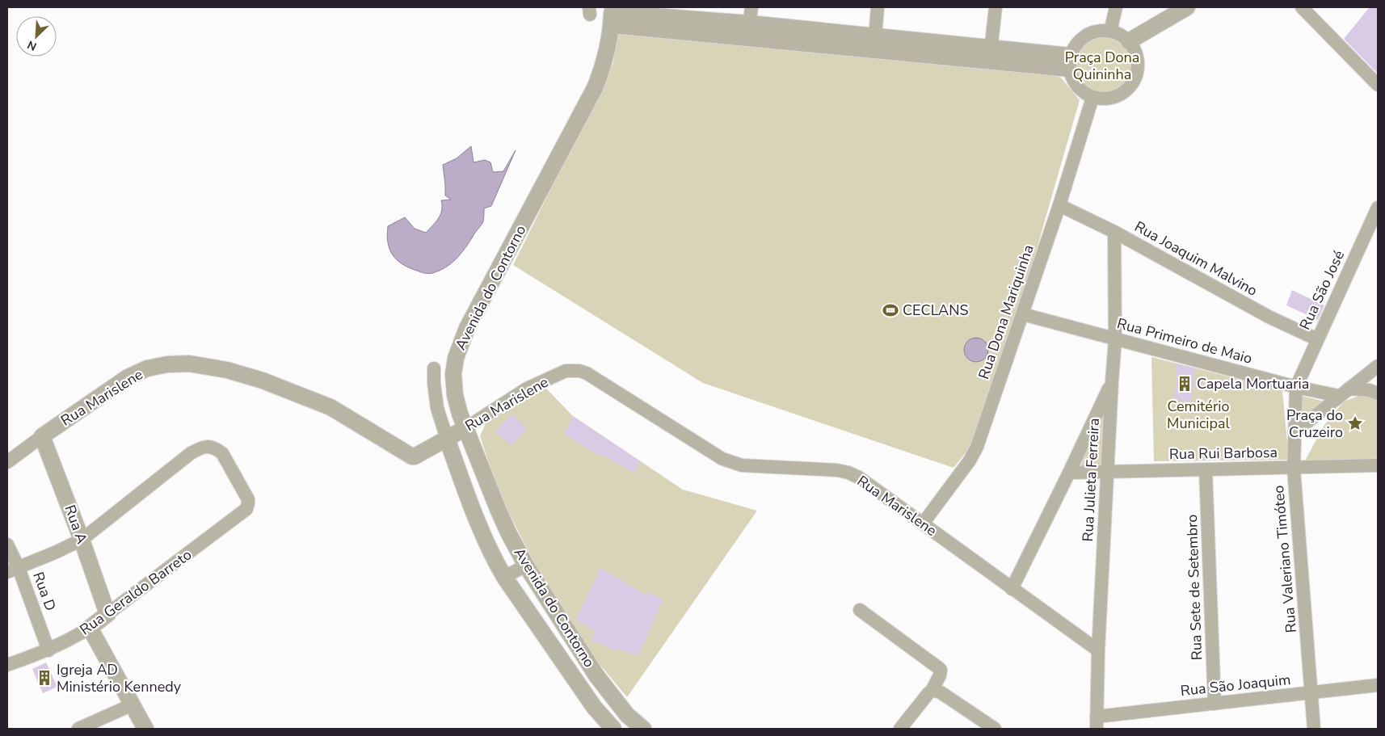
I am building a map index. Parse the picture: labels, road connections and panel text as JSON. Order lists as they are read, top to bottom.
{
  "streets": {
    "street": [
      "Rua Joaquim Malvino",
      "Avenida do Contorno",
      "Rua São José",
      "Rua Dona Mariquinha",
      "Rua Primeiro de Maio",
      "Rua Marislene",
      "Rua Rui Barbosa",
      "Rua Julieta Ferreira",
      "Rua A",
      "Rua Valeriano Timóteo",
      "Rua Sete de Setembro",
      "Rua D",
      "Rua Geraldo Barreto",
      "Rua São Joaquim"
    ]
  },
  "crossings": [
    ["Rua Joaquim Malvino", "Rua São José"],
    ["Rua Joaquim Malvino", "Rua Dona Mariquinha"],
    ["Rua Joaquim Malvino", "Rua Julieta Ferreira"],
    ["Avenida do Contorno", "Rua Marislene"],
    ["Rua São José", "Rua Primeiro de Maio"],
    ["Rua São José", "Rua Valeriano Timóteo"],
    ["Rua Dona Mariquinha", "Rua Primeiro de Maio"],
    ["Rua Dona Mariquinha", "Rua Marislene"],
    ["Rua Primeiro de Maio", "Rua Julieta Ferreira"],
    ["Rua Primeiro de Maio", "Rua Valeriano Timóteo"],
    ["Rua Marislene", "Rua Julieta Ferreira"],
    ["Rua Marislene", "Rua A"],
    ["Rua Rui Barbosa", "Rua Julieta Ferreira"],
    ["Rua Rui Barbosa", "Rua Valeriano Timóteo"],
    ["Rua Rui Barbosa", "Rua Sete de Setembro"],
    ["Rua Julieta Ferreira", "Rua São Joaquim"],
    ["Rua A", "Rua Geraldo Barreto"],
    ["Rua Valeriano Timóteo", "Rua São Joaquim"],
    ["Rua Sete de Setembro", "Rua São Joaquim"],
    ["Rua D", "Rua Geraldo Barreto"]
  ],
  "parks": ["Praça Dona Quininha", "Cemitério Municipal"],
  "places": {
    "sports": ["CECLANS"],
    "building": ["Capela Mortuaria", "Igreja AD Ministério Kennedy"],
    "place": ["Praça do Cruzeiro"]
  },
  "north": "bottom left"
}
